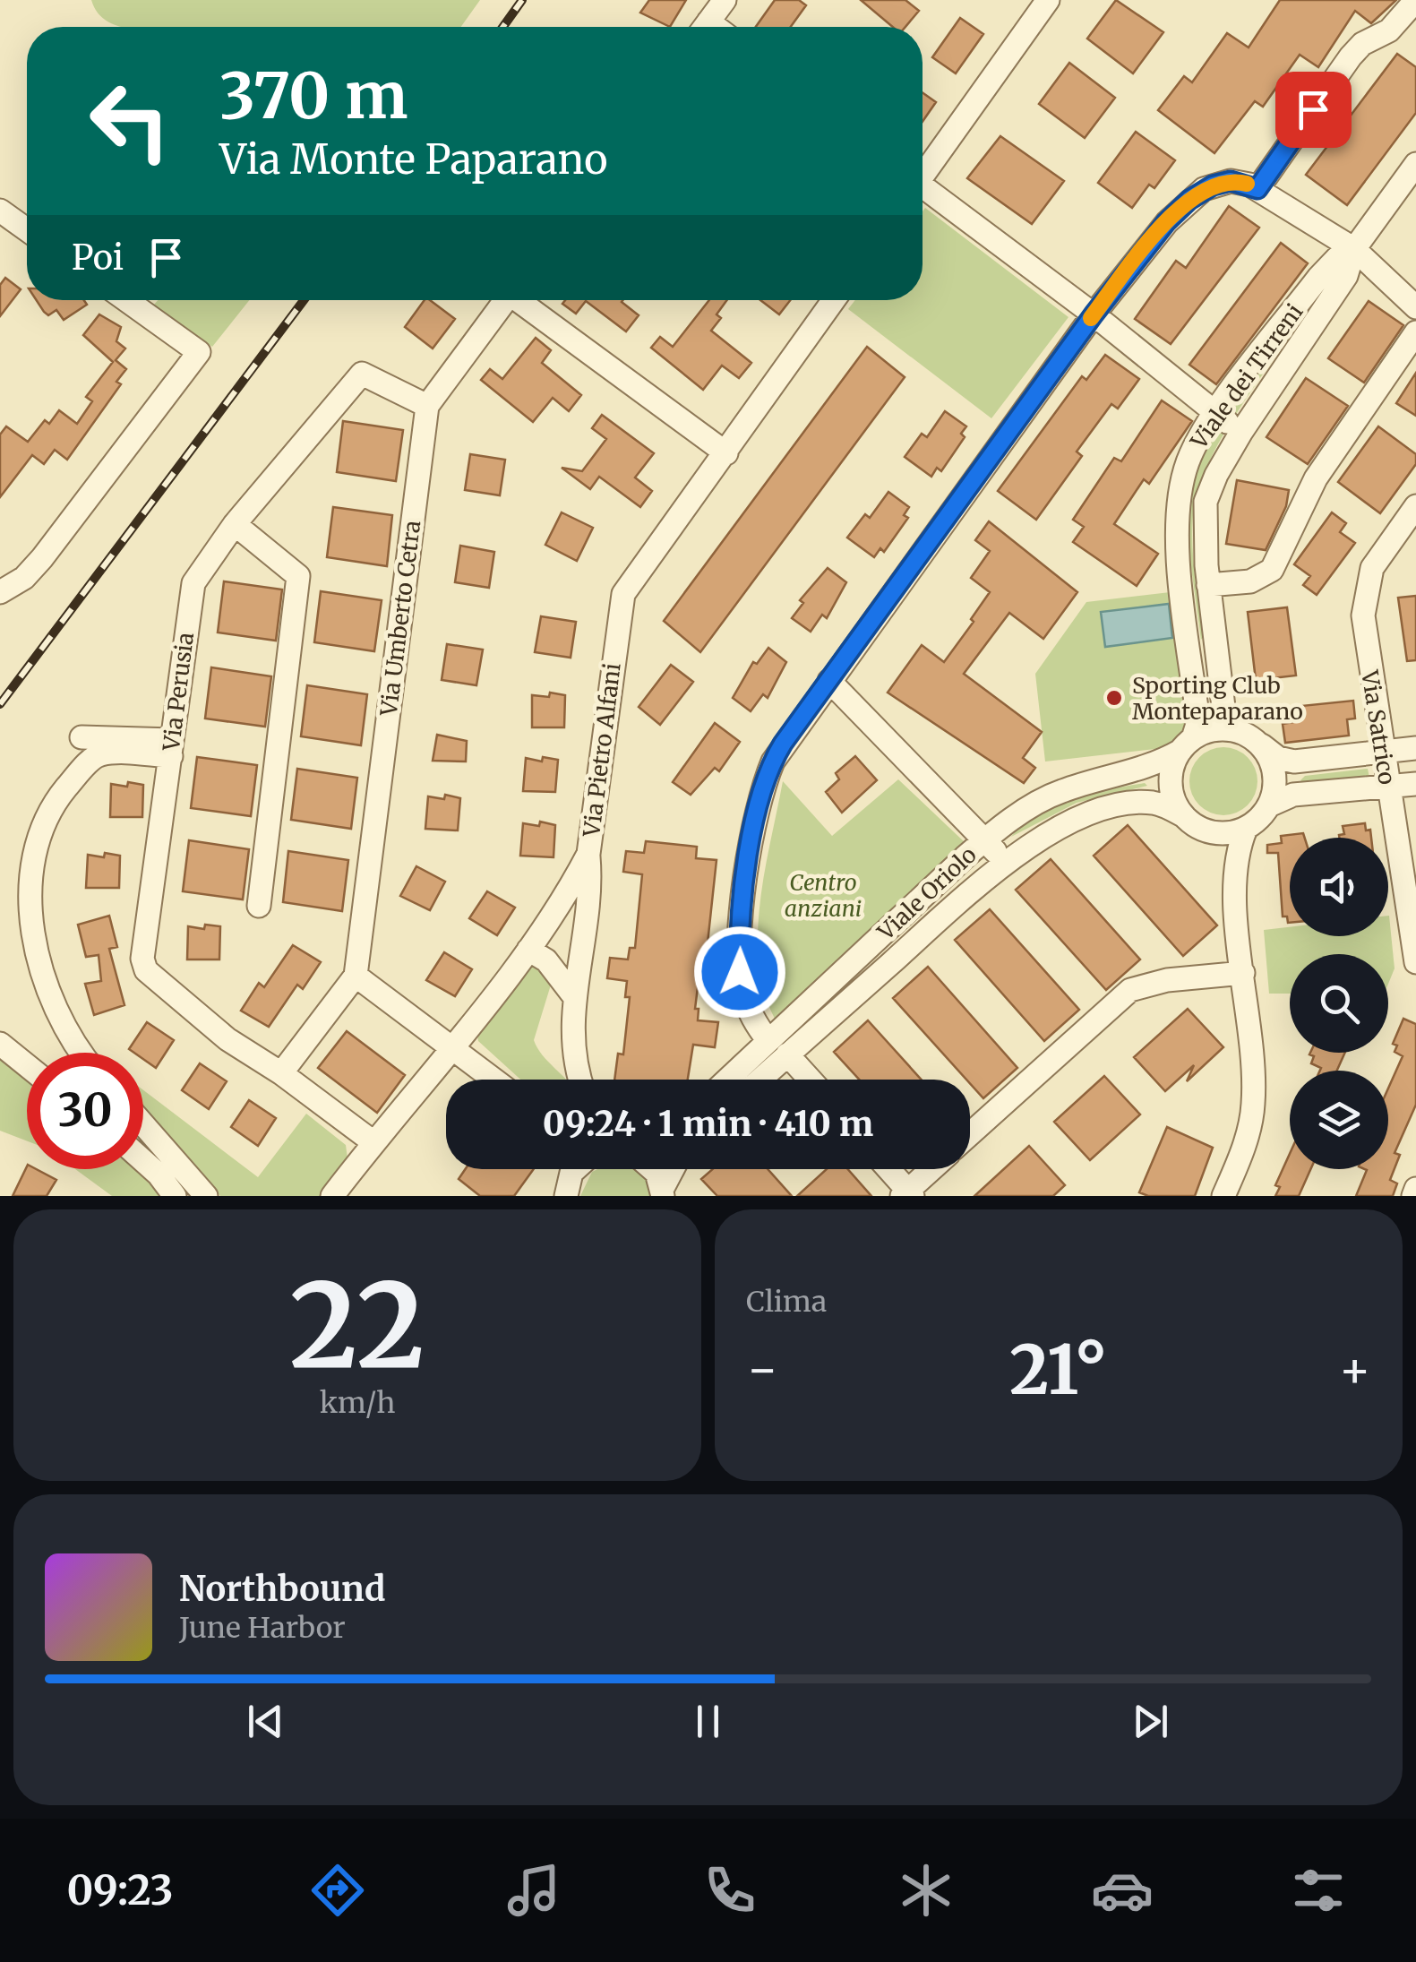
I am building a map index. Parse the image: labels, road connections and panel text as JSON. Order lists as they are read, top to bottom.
{
  "streets": {
    "street": [
      "Viale dei Tirreni",
      "Via Umberto Cetra",
      "Via Perusia",
      "Via Satrico",
      "Via Pietro Alfani",
      "Viale Oriolo"
    ]
  },
  "crossings": [
    ["Viale dei Tirreni", "Viale Oriolo"],
    ["Via Umberto Cetra", "Via Perusia"]
  ],
  "parks": ["Centro anziani"],
  "places": ["Sporting Club Montepaparano"],
  "page": {
    "turn": ["370 m", "Via Monte Paparano"],
    "then": "Poi",
    "limit": "30",
    "trip": "09:24 · 1 min · 410 m",
    "tile": [
      ["22", "km/h"],
      "Clima"
    ],
    "heat": ["−", "21°", "+"],
    "song": ["Northbound", "June Harbor"],
    "tabs": "09:23"
  }
}
